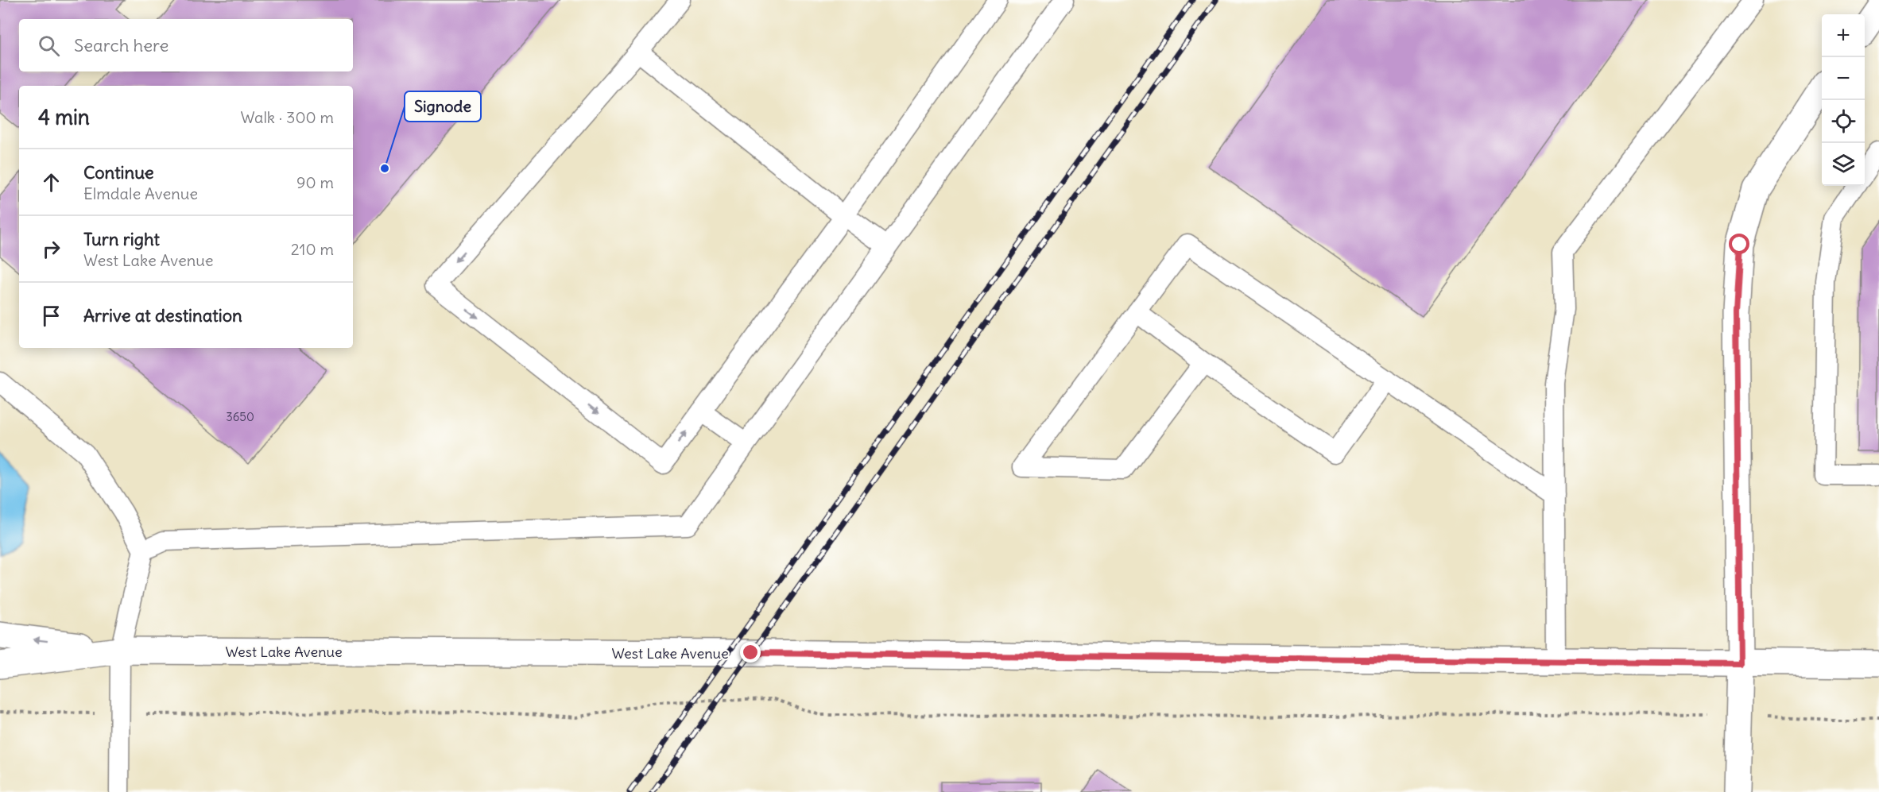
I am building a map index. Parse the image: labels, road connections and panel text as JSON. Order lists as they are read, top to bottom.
{
  "streets": {
    "street": ["West Lake Avenue"]
  },
  "places": ["Signode"],
  "house_numbers": ["3650"],
  "page": {
    "map_buttons": ["+", "−"],
    "search": "Search here",
    "heading": ["4 min", "Walk · 300 m"],
    "list": [
      ["Continue", "Elmdale Avenue", "90 m"],
      ["Turn right", "West Lake Avenue", "210 m"],
      "Arrive at destination"
    ]
  }
}
